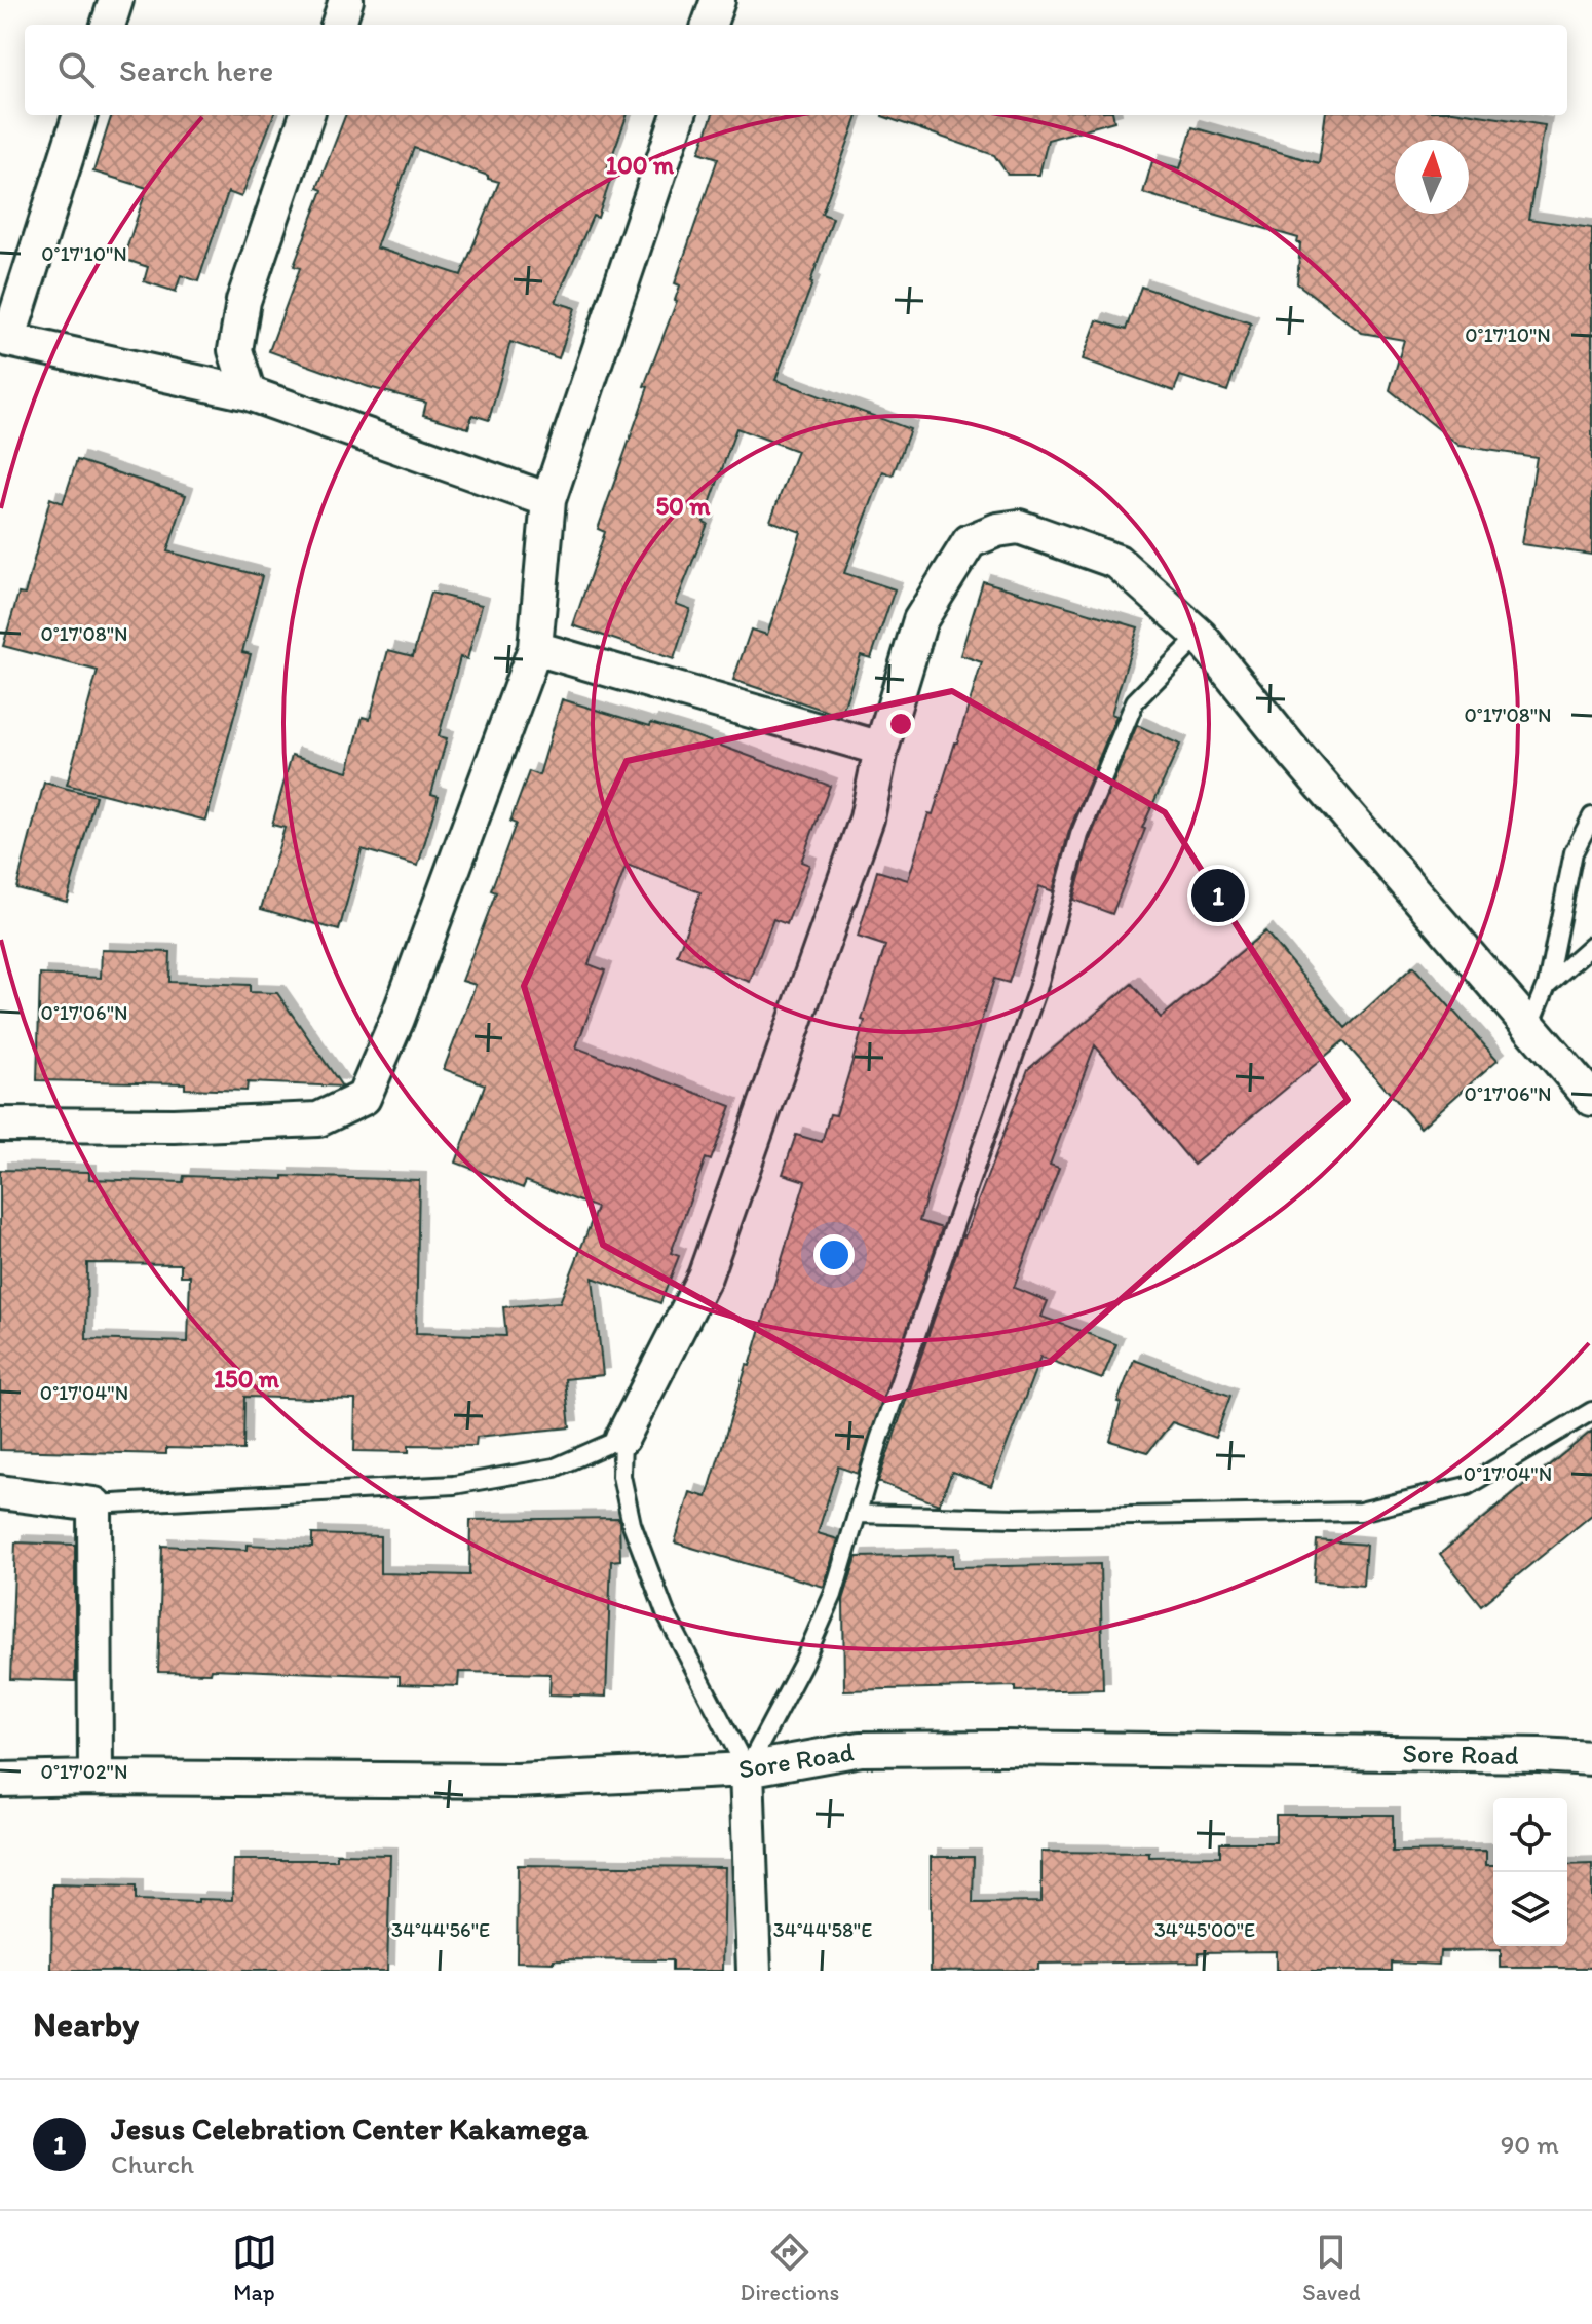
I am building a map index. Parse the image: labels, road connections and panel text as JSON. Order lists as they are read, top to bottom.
{
  "streets": {
    "street": ["Sore Road"]
  },
  "north": "top",
  "page": {
    "search": "Search here",
    "pins": "1",
    "heading": "Nearby",
    "list": [
      {
        "mark": "1",
        "name": "Jesus Celebration Center Kakamega",
        "note": "Church",
        "value": "90 m"
      }
    ],
    "nav": ["Map", "Directions", "Saved"]
  },
  "coordinates": [
    "0°17'10\"N",
    "0°17'08\"N",
    "0°17'06\"N",
    "0°17'04\"N",
    "0°17'02\"N",
    "34°44'56\"E",
    "34°44'58\"E",
    "34°45'00\"E"
  ],
  "rings": ["100 m", "50 m", "150 m"]
}
